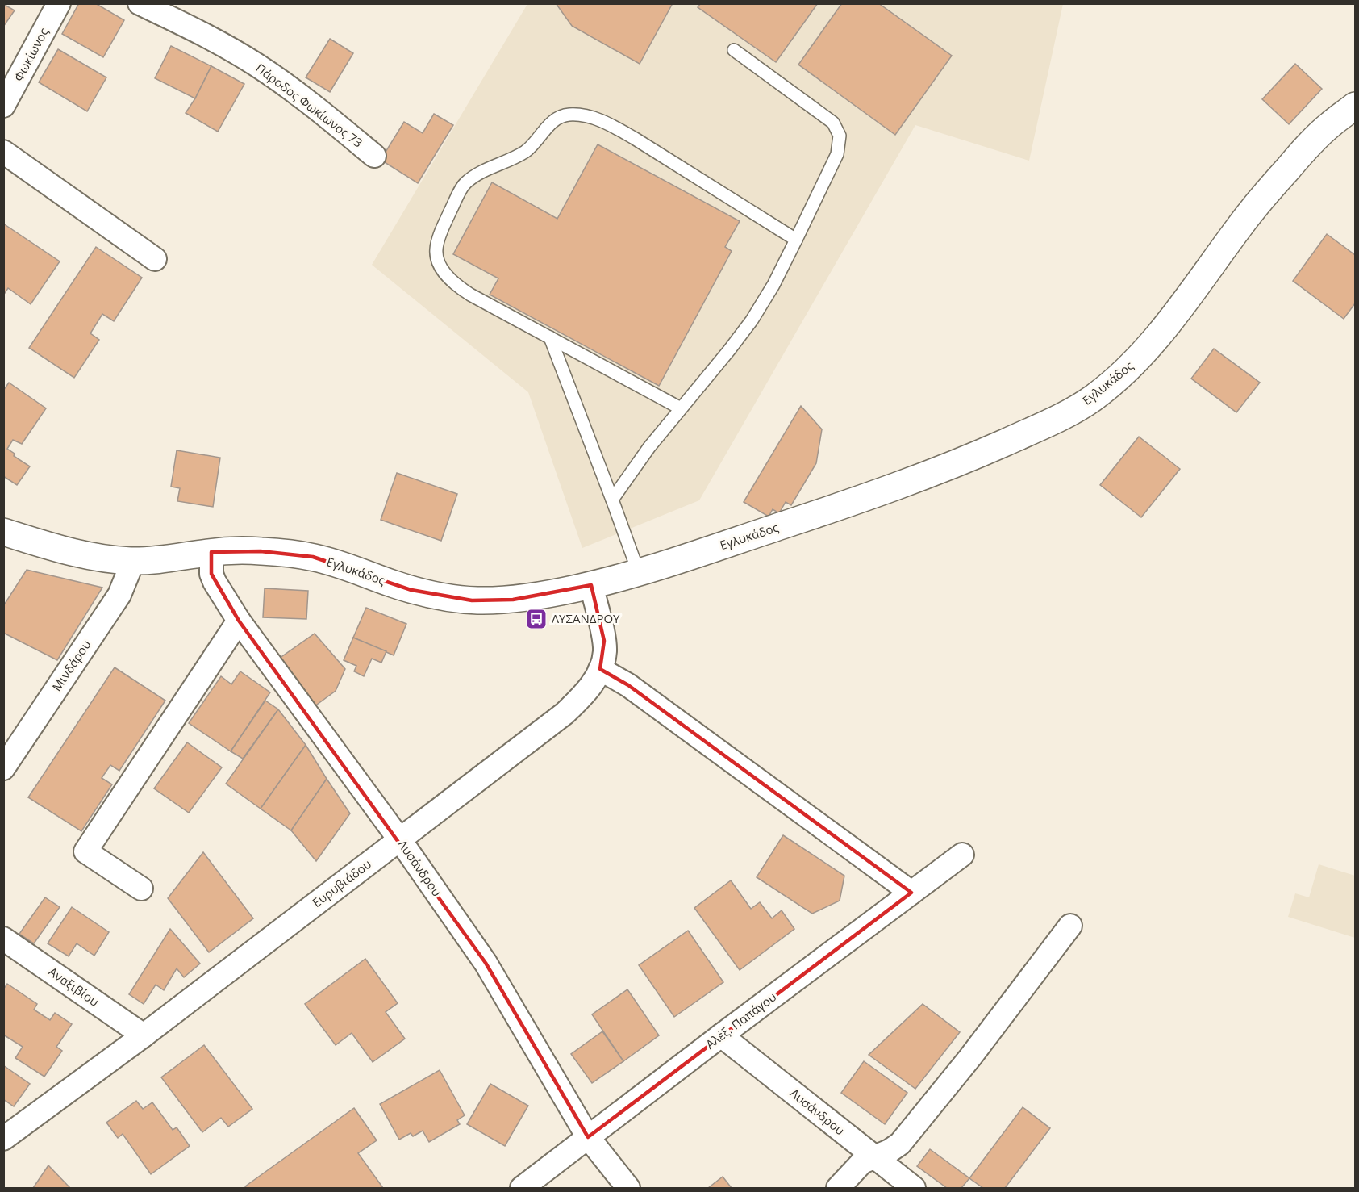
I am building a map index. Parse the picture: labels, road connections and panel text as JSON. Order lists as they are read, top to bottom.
{
  "streets": {
    "main road": ["Εγλυκάδος"],
    "street": [
      "Φωκίωνος",
      "Πάροδος Φωκίωνος 73",
      "Μινδάρου",
      "Λυσάνδρου",
      "Ευρυβιάδου",
      "Αναξιβίου",
      "Αλέξ. Παπάγου"
    ]
  },
  "crossings": [
    ["Εγλυκάδος", "Μινδάρου"],
    ["Εγλυκάδος", "Λυσάνδρου"],
    ["Εγλυκάδος", "Ευρυβιάδου"],
    ["Λυσάνδρου", "Ευρυβιάδου"],
    ["Λυσάνδρου", "Αλέξ. Παπάγου"],
    ["Ευρυβιάδου", "Αναξιβίου"]
  ],
  "places": {
    "bus stop": ["ΛΥΣΑΝΔΡΟΥ"]
  }
}
